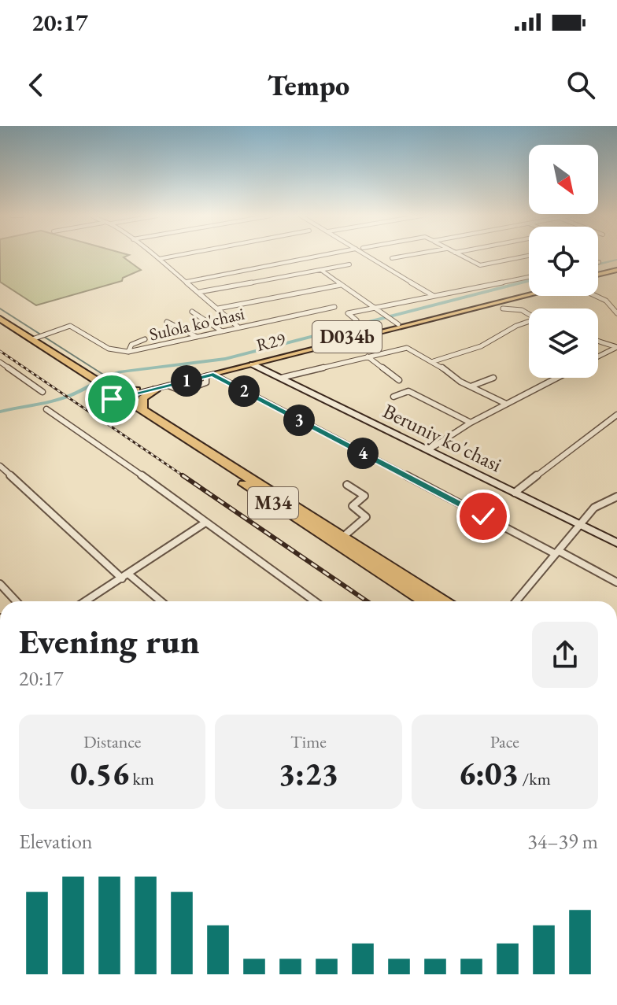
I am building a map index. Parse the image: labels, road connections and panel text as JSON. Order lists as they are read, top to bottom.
{
  "streets": {
    "highway": ["M34"],
    "main road": ["D034b", "R29"],
    "street": ["Sulola ko'chasi", "Beruniy ko'chasi"]
  },
  "crossings": [
    ["Sulola ko'chasi", "M34"],
    ["D034b", "R29"],
    ["D034b", "M34"],
    ["R29", "Beruniy ko'chasi"]
  ],
  "north": "bottom right",
  "page": {
    "status": "20:17",
    "header": "Tempo",
    "pins": [
      "1",
      "2",
      "3",
      "4"
    ],
    "heading": ["Evening run", "20:17"],
    "stats": [
      ["Distance", "0.56 km"],
      ["Time", "3:23"],
      ["Pace", "6:03 /km"]
    ],
    "chart": ["Elevation", "34–39 m"]
  }
}
